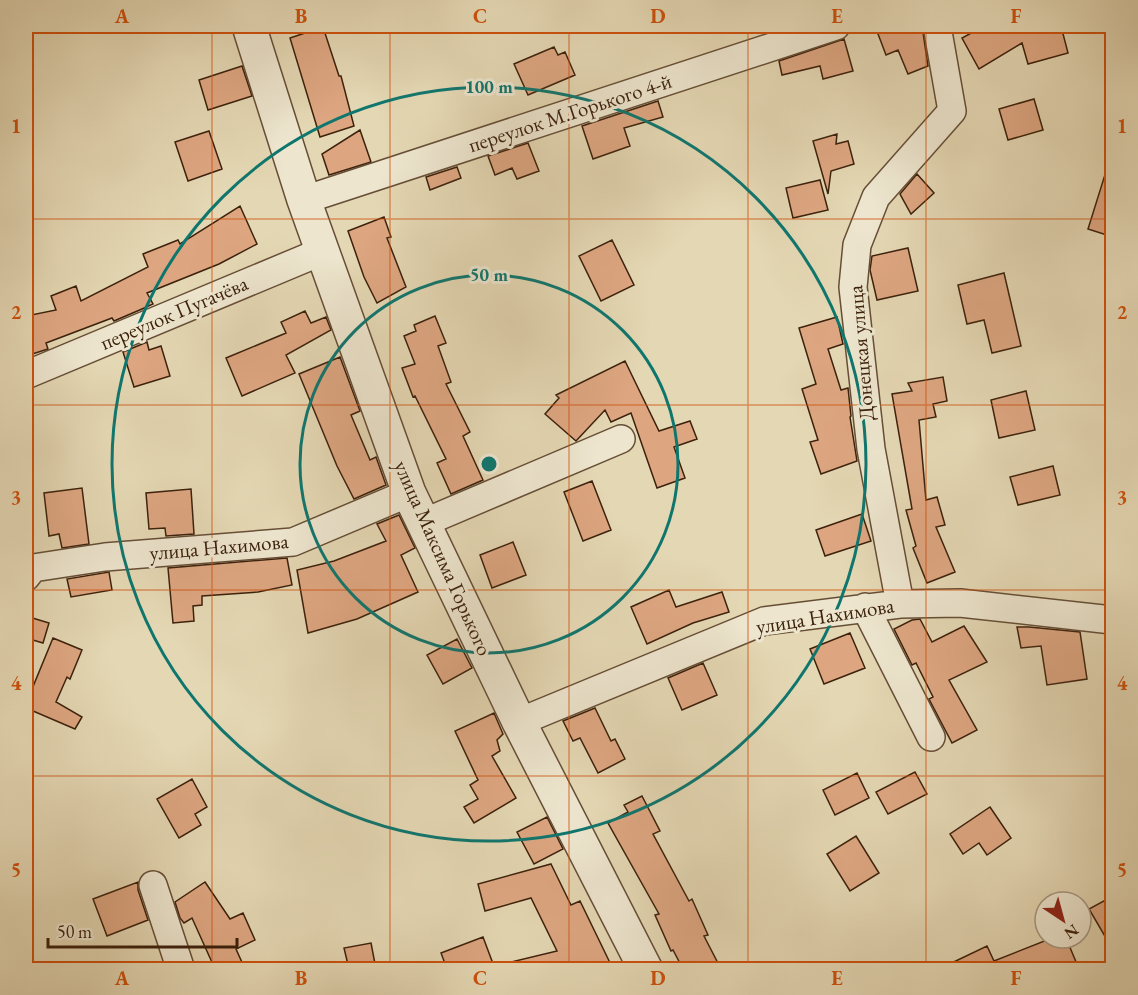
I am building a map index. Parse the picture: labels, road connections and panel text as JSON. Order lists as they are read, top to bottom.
{
  "streets": {
    "street": [
      "переулок М.Горького 4-й",
      "переулок Пугачёва",
      "Донецкая улица",
      "улица Нахимова",
      "улица Максима Горького"
    ]
  },
  "crossings": [
    ["переулок М.Горького 4-й", "улица Максима Горького"],
    ["переулок Пугачёва", "улица Максима Горького"],
    ["Донецкая улица", "улица Нахимова"],
    ["улица Нахимова", "улица Максима Горького"]
  ],
  "scale_bar": "50 m",
  "north": "bottom right",
  "grid": {
    "columns": [
      "A",
      "B",
      "C",
      "D",
      "E",
      "F"
    ],
    "rows": [
      "1",
      "2",
      "3",
      "4",
      "5"
    ]
  },
  "rings": ["100 m", "50 m"]
}
